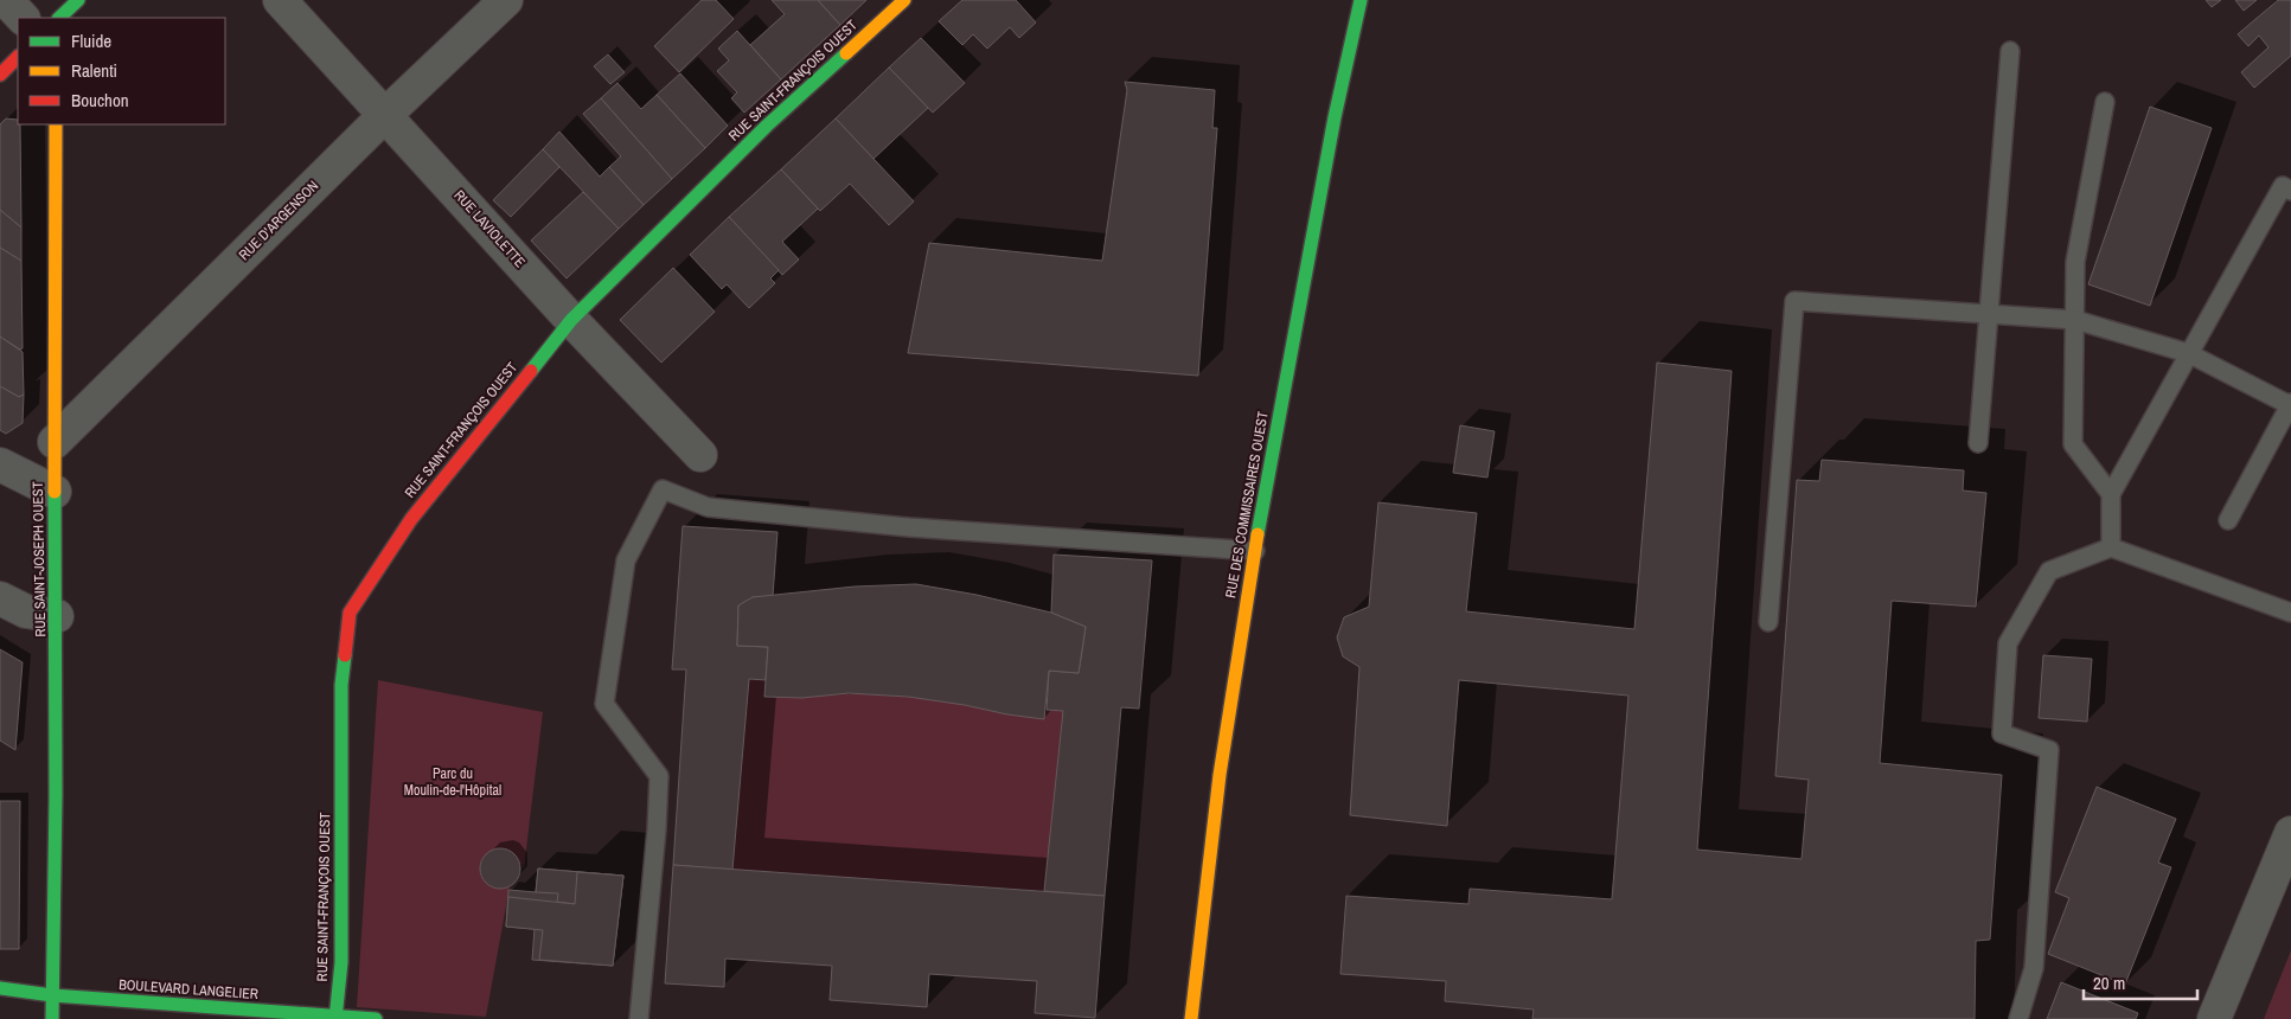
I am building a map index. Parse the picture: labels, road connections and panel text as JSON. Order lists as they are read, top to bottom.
{
  "streets": {
    "street": [
      "RUE SAINT-FRANÇOIS OUEST",
      "RUE D'ARGENSON",
      "RUE LAVIOLETTE",
      "RUE DES COMMISSAIRES OUEST",
      "RUE SAINT-JOSEPH OUEST",
      "BOULEVARD LANGELIER"
    ]
  },
  "crossings": [
    ["RUE SAINT-FRANÇOIS OUEST", "RUE LAVIOLETTE"],
    ["RUE SAINT-FRANÇOIS OUEST", "BOULEVARD LANGELIER"],
    ["RUE D'ARGENSON", "RUE LAVIOLETTE"],
    ["RUE D'ARGENSON", "RUE SAINT-JOSEPH OUEST"],
    ["RUE SAINT-JOSEPH OUEST", "BOULEVARD LANGELIER"]
  ],
  "parks": ["Parc du Moulin-de-l'Hôpital"],
  "legend": ["Fluide", "Ralenti", "Bouchon"],
  "scale_bar": "20 m"
}
